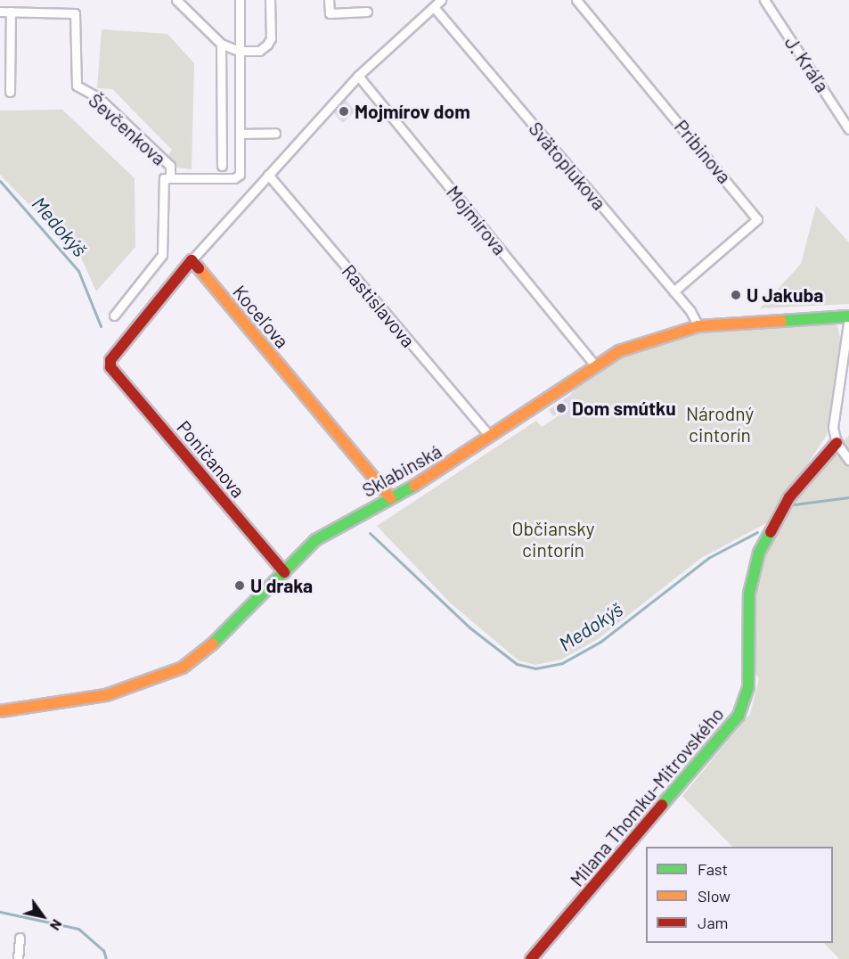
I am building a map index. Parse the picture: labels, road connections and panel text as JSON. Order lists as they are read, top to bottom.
{
  "streets": {
    "street": [
      "J. Kráľa",
      "Ševčenkova",
      "Pribinova",
      "Svätoplukova",
      "Mojmírova",
      "Rastislavova",
      "Koceľova",
      "Poničanova",
      "Sklabinská",
      "Milana Thomku-Mitrovského"
    ]
  },
  "crossings": [
    ["Pribinova", "Svätoplukova"],
    ["Svätoplukova", "Sklabinská"],
    ["Mojmírova", "Sklabinská"],
    ["Rastislavova", "Sklabinská"],
    ["Koceľova", "Poničanova"],
    ["Koceľova", "Sklabinská"],
    ["Poničanova", "Sklabinská"]
  ],
  "water": ["Medokýš"],
  "parks": ["Národný cintorín", "Občiansky cintorín"],
  "places": [
    "Mojmírov dom",
    "U Jakuba",
    "Dom smútku",
    "U draka"
  ],
  "legend": ["Fast", "Slow", "Jam"],
  "north": "bottom right"
}
